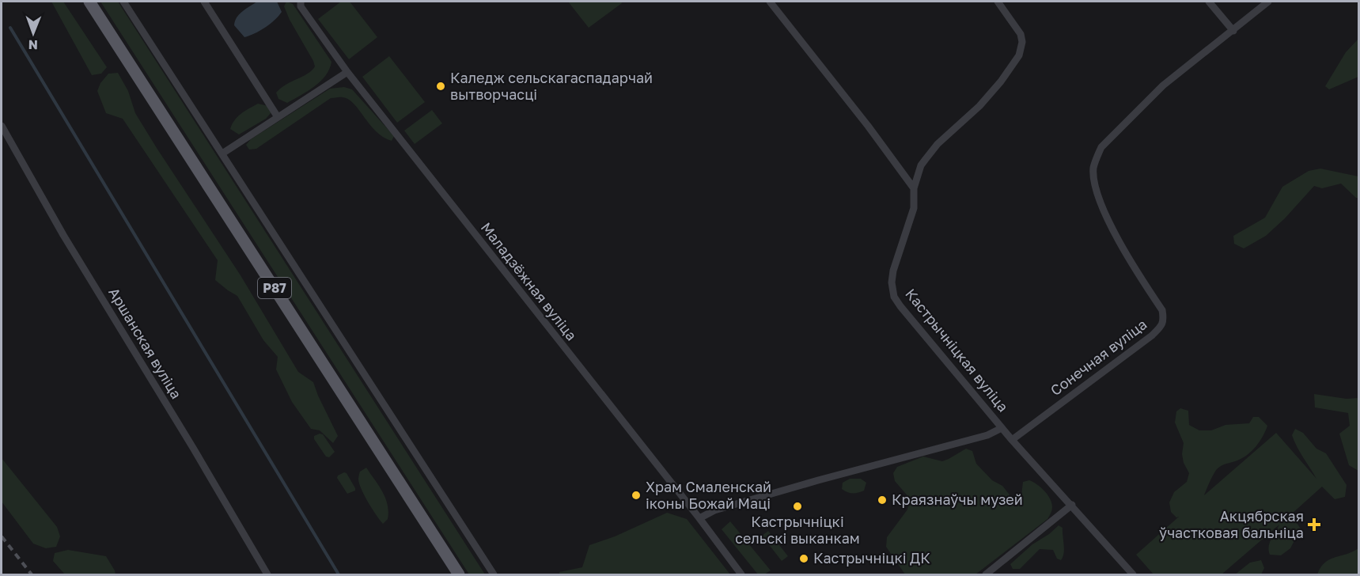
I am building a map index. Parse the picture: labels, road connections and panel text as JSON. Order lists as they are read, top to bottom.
{
  "streets": {
    "main road": ["Р87"],
    "street": [
      "Маладзёжная вуліца",
      "Аршанская вуліца",
      "Кастрычніцкая вуліца",
      "Сонечная вуліца"
    ]
  },
  "crossings": [
    ["Кастрычніцкая вуліца", "Сонечная вуліца"]
  ],
  "places": {
    "other": [
      "Каледж сельскагаспадарчай вытворчасці",
      "Храм Смаленскай іконы Божай Маці",
      "Краязнаўчы музей",
      "Кастрычніцкі сельскі выканкам",
      "Кастрычніцкі ДК"
    ],
    "health": ["Акцябрская ўчастковая бальніца"]
  },
  "north": "bottom"
}
